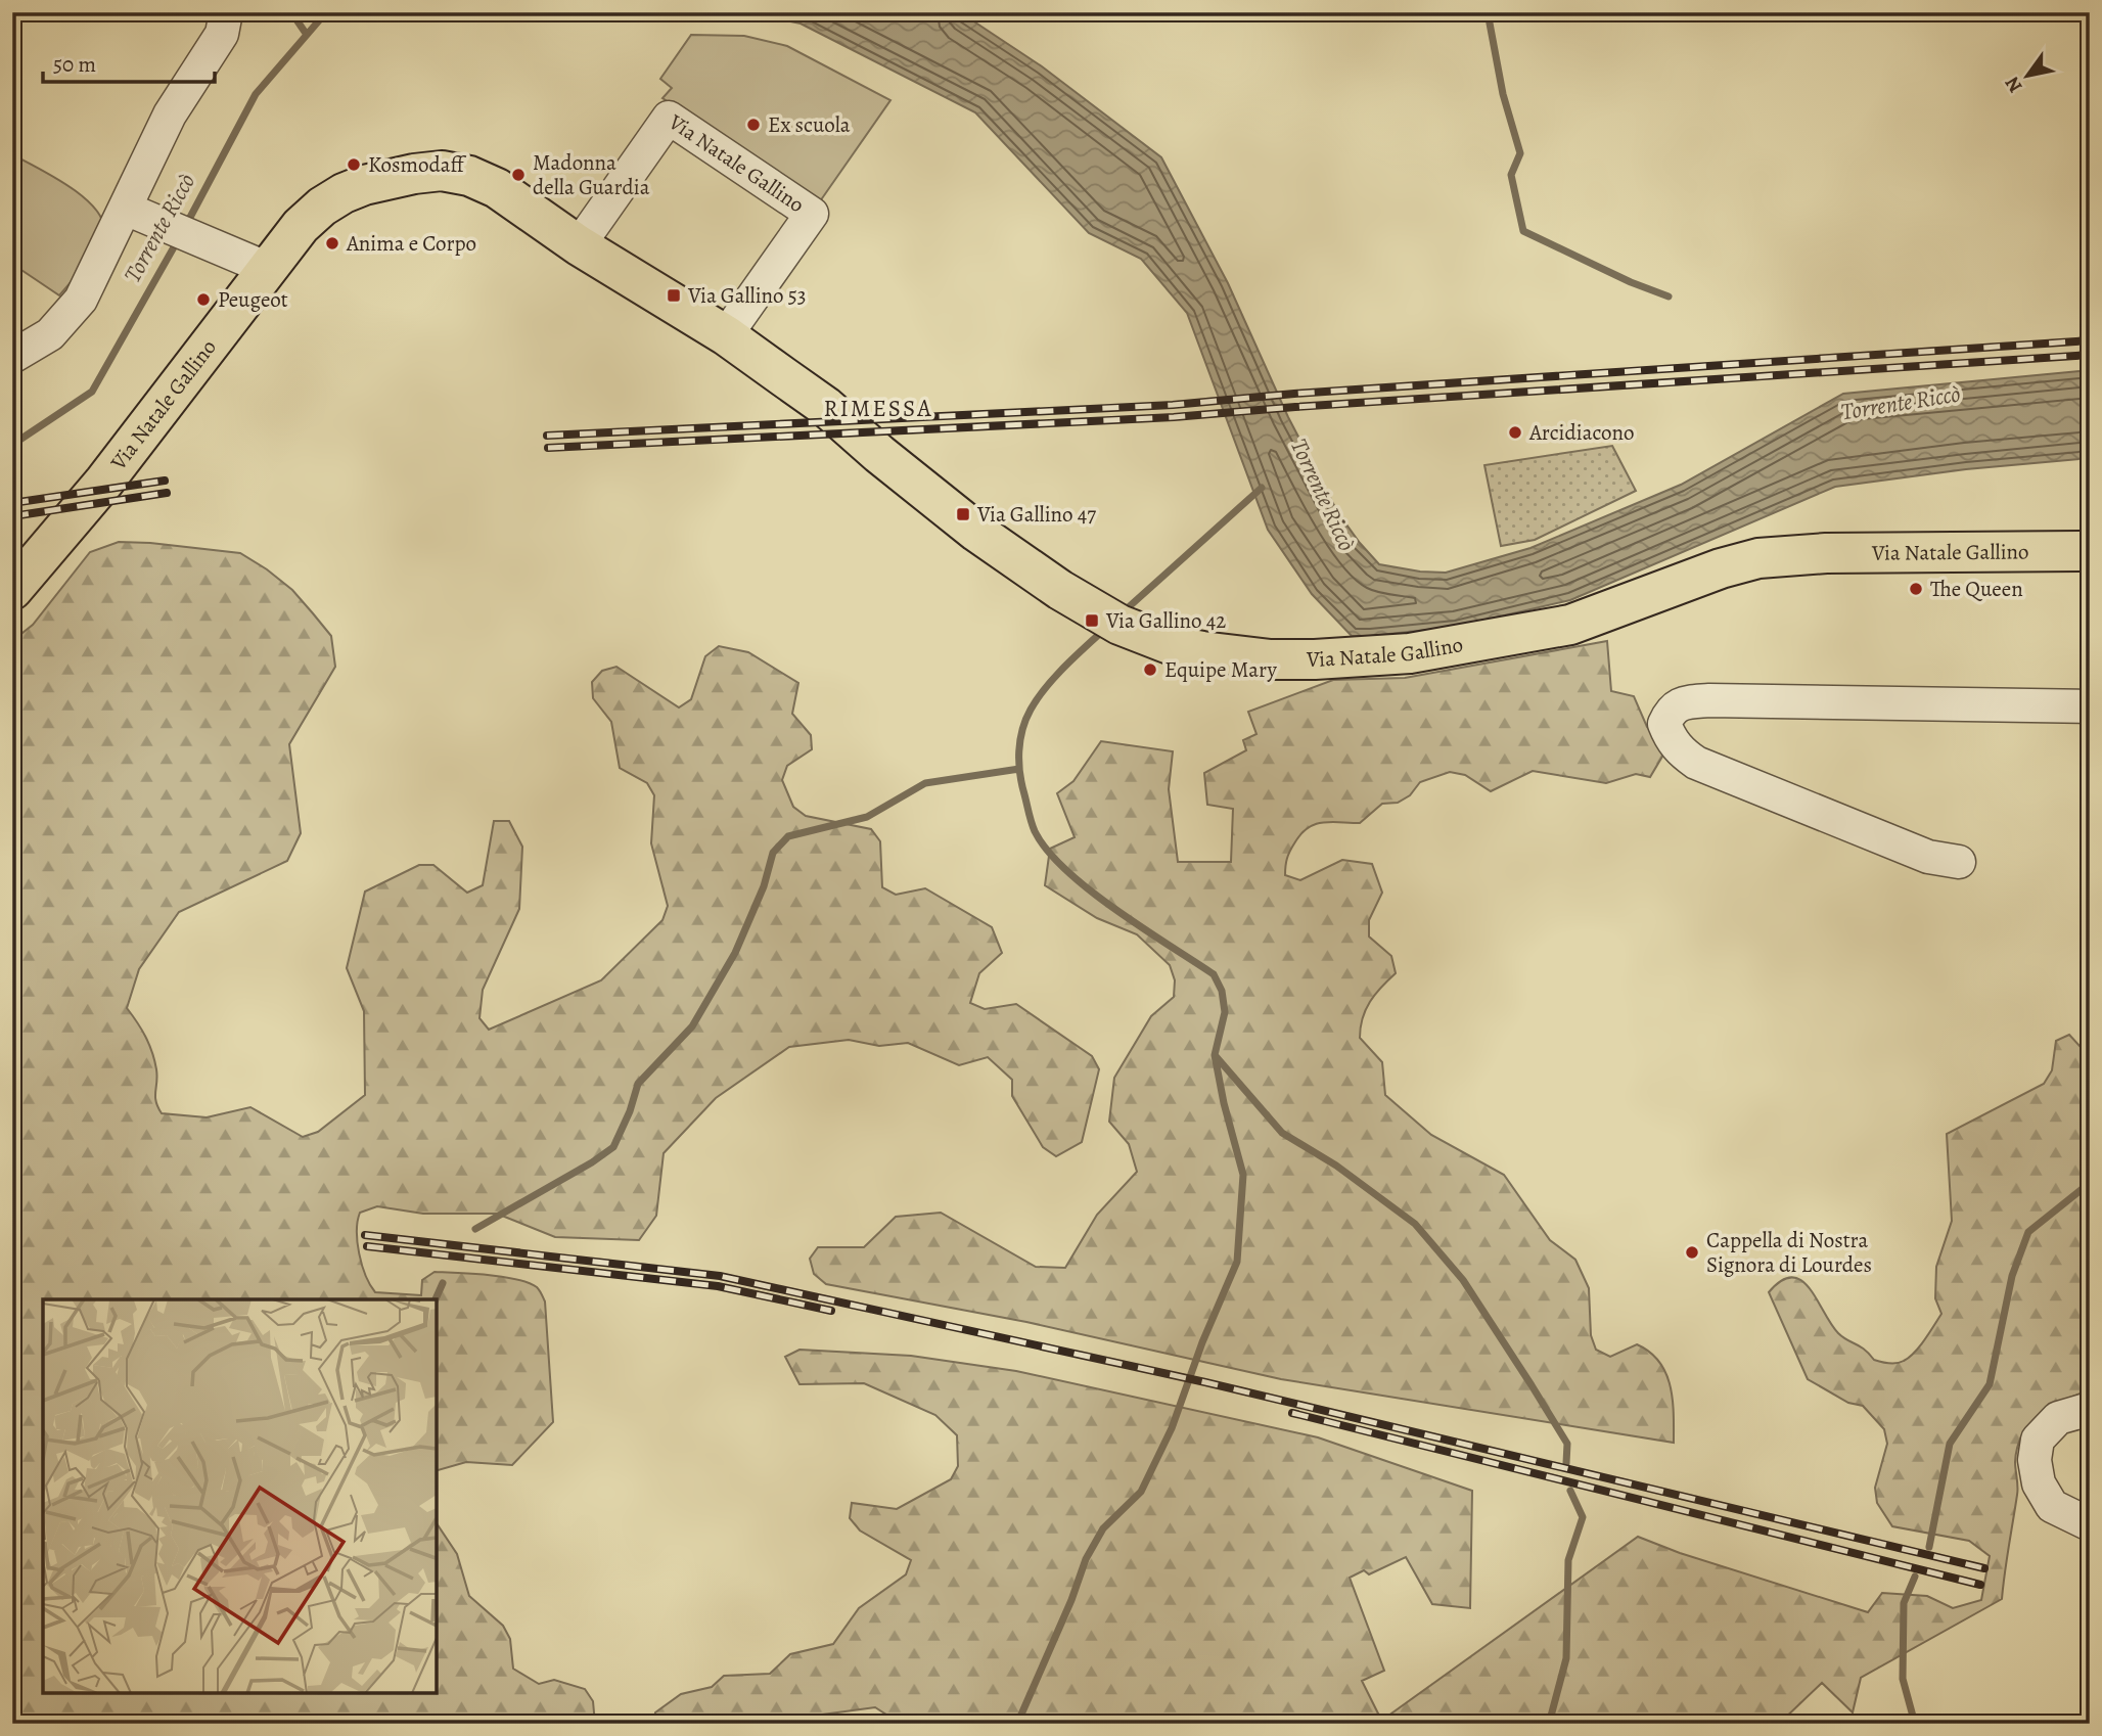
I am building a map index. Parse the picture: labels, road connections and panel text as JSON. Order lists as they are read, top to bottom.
{
  "streets": {
    "main road": ["Via Natale Gallino"]
  },
  "districts": ["RIMESSA"],
  "water": ["Torrente Riccò"],
  "places": {
    "other": [
      "Ex scuola",
      "Kosmodaff",
      "Madonna della Guardia",
      "Anima e Corpo",
      "Peugeot",
      "Arcidiacono",
      "The Queen",
      "Equipe Mary",
      "Cappella di Nostra Signora di Lourdes"
    ],
    "transit": ["Via Gallino 53", "Via Gallino 47", "Via Gallino 42"]
  },
  "scale_bar": "50 m",
  "north": "bottom left"
}
